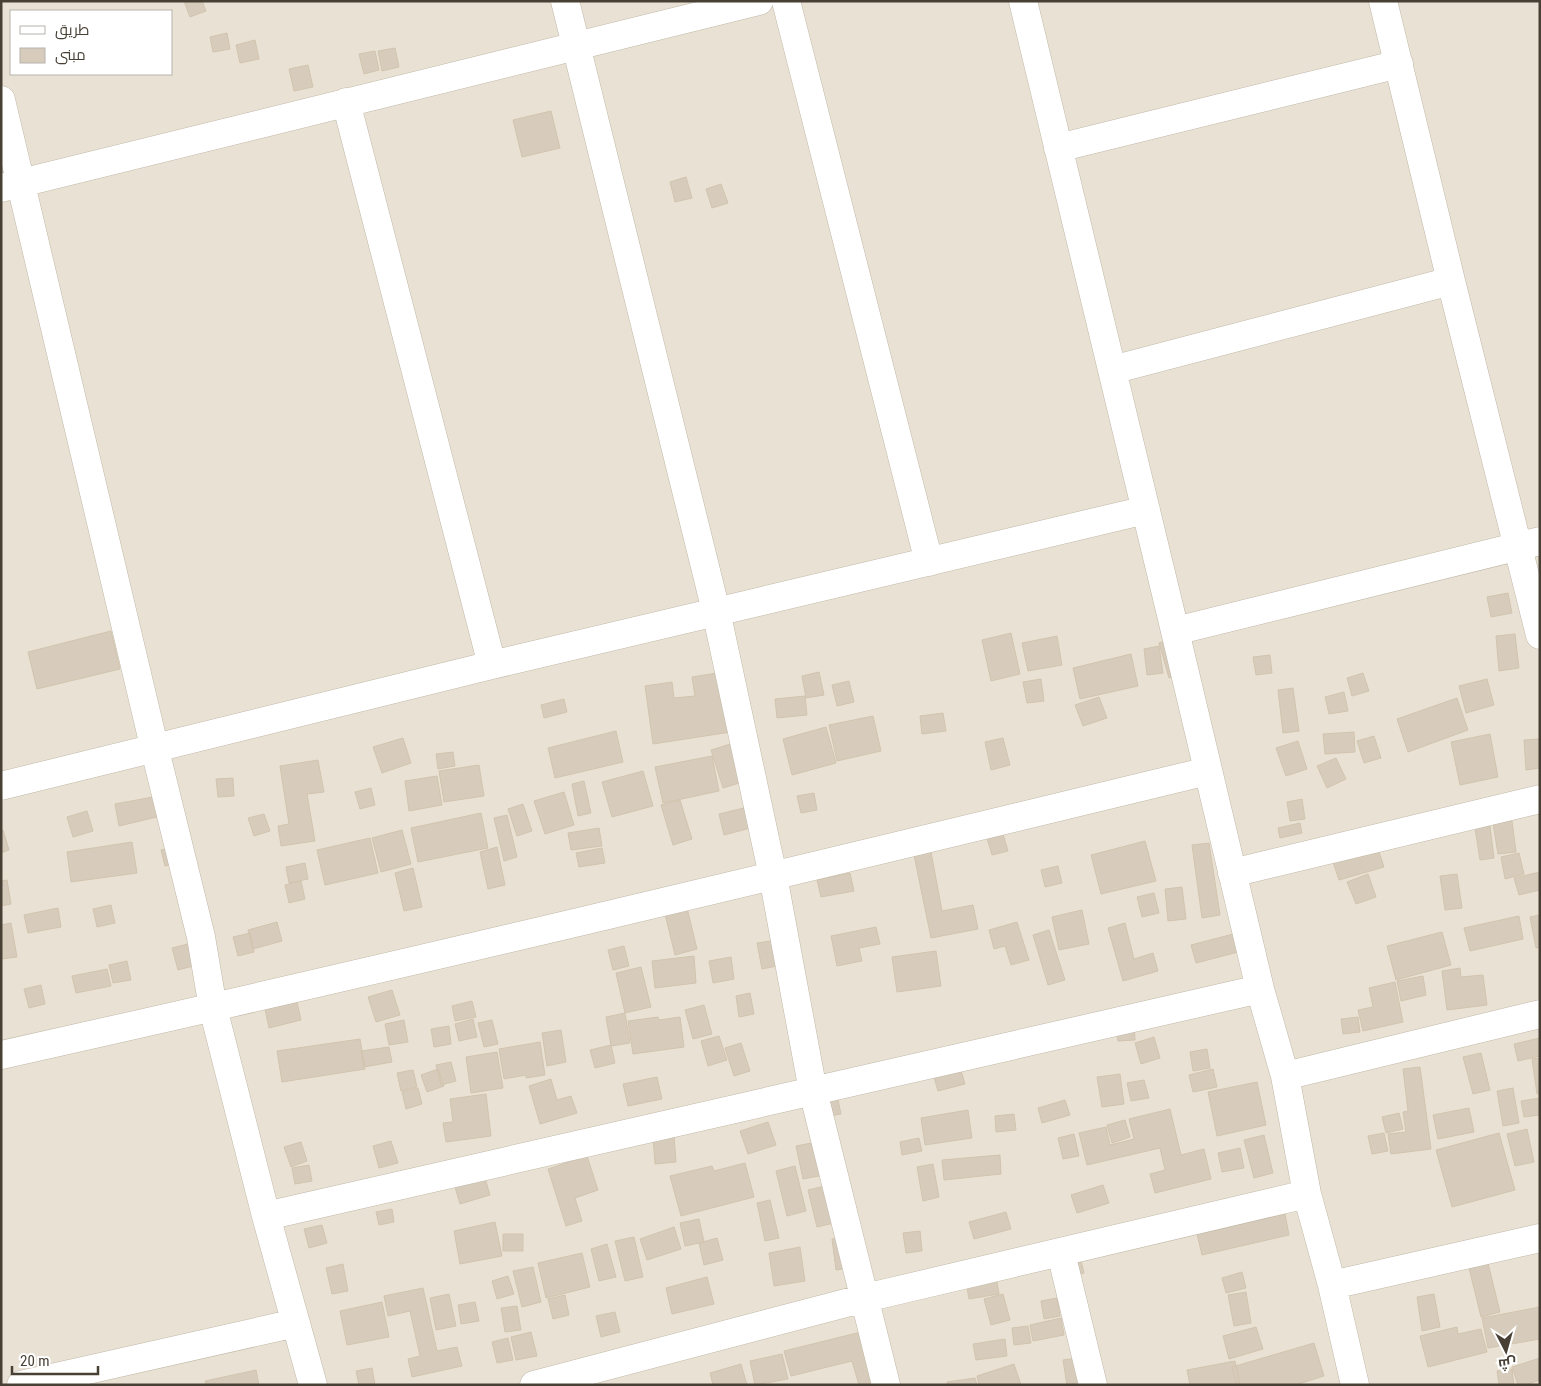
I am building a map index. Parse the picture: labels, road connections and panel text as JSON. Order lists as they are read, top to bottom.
{
  "legend": ["طريق", "مبنى"],
  "scale_bar": "20 m",
  "north": "bottom"
}
